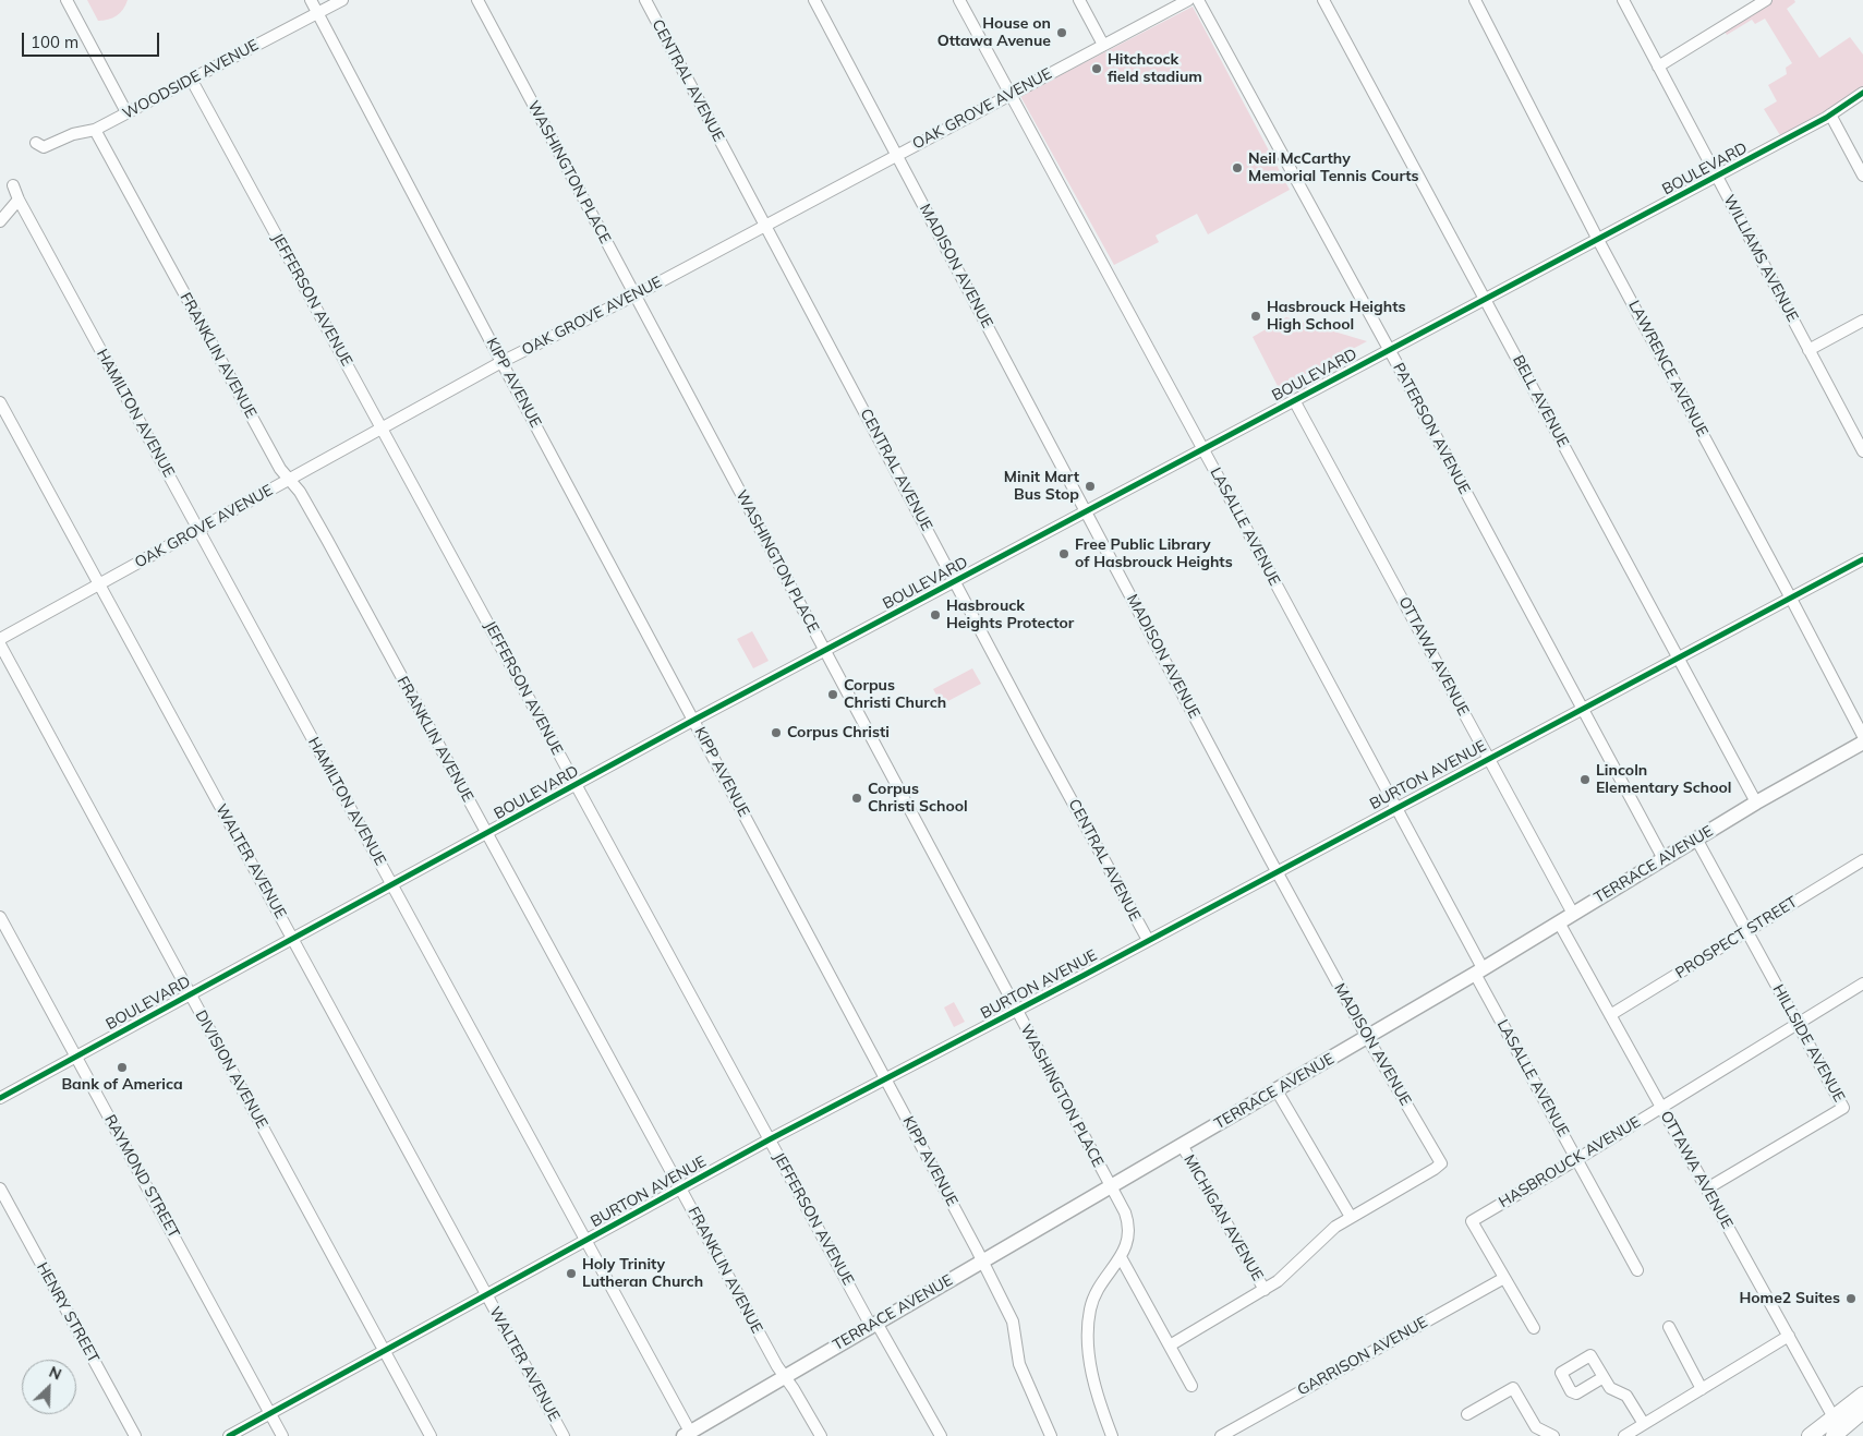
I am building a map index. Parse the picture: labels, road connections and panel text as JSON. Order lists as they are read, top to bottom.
{
  "streets": {
    "main road": ["TERRACE AVENUE"],
    "street": [
      "WOODSIDE AVENUE",
      "CENTRAL AVENUE",
      "OAK GROVE AVENUE",
      "BOULEVARD",
      "WASHINGTON PLACE",
      "WILLIAMS AVENUE",
      "MADISON AVENUE",
      "JEFFERSON AVENUE",
      "FRANKLIN AVENUE",
      "LAWRENCE AVENUE",
      "KIPP AVENUE",
      "BELL AVENUE",
      "HAMILTON AVENUE",
      "PATERSON AVENUE",
      "LASALLE AVENUE",
      "OTTAWA AVENUE",
      "BURTON AVENUE",
      "WALTER AVENUE",
      "PROSPECT STREET",
      "HILLSIDE AVENUE",
      "DIVISION AVENUE",
      "HASBROUCK AVENUE",
      "RAYMOND STREET",
      "MICHIGAN AVENUE",
      "HENRY STREET",
      "GARRISON AVENUE"
    ]
  },
  "crossings": [
    ["WOODSIDE AVENUE", "JEFFERSON AVENUE"],
    ["WOODSIDE AVENUE", "FRANKLIN AVENUE"],
    ["WOODSIDE AVENUE", "KIPP AVENUE"],
    ["CENTRAL AVENUE", "OAK GROVE AVENUE"],
    ["CENTRAL AVENUE", "BOULEVARD"],
    ["CENTRAL AVENUE", "BURTON AVENUE"],
    ["OAK GROVE AVENUE", "WASHINGTON PLACE"],
    ["OAK GROVE AVENUE", "MADISON AVENUE"],
    ["OAK GROVE AVENUE", "JEFFERSON AVENUE"],
    ["OAK GROVE AVENUE", "FRANKLIN AVENUE"],
    ["OAK GROVE AVENUE", "KIPP AVENUE"],
    ["OAK GROVE AVENUE", "HAMILTON AVENUE"],
    ["OAK GROVE AVENUE", "LASALLE AVENUE"],
    ["OAK GROVE AVENUE", "WALTER AVENUE"],
    ["BOULEVARD", "WASHINGTON PLACE"],
    ["BOULEVARD", "WILLIAMS AVENUE"],
    ["BOULEVARD", "MADISON AVENUE"],
    ["BOULEVARD", "JEFFERSON AVENUE"],
    ["BOULEVARD", "FRANKLIN AVENUE"],
    ["BOULEVARD", "LAWRENCE AVENUE"],
    ["BOULEVARD", "KIPP AVENUE"],
    ["BOULEVARD", "BELL AVENUE"],
    ["BOULEVARD", "HAMILTON AVENUE"],
    ["BOULEVARD", "PATERSON AVENUE"],
    ["BOULEVARD", "LASALLE AVENUE"],
    ["BOULEVARD", "OTTAWA AVENUE"],
    ["BOULEVARD", "WALTER AVENUE"],
    ["BOULEVARD", "DIVISION AVENUE"],
    ["BOULEVARD", "RAYMOND STREET"],
    ["WASHINGTON PLACE", "BURTON AVENUE"],
    ["WASHINGTON PLACE", "TERRACE AVENUE"],
    ["MADISON AVENUE", "BURTON AVENUE"],
    ["MADISON AVENUE", "TERRACE AVENUE"],
    ["JEFFERSON AVENUE", "BURTON AVENUE"],
    ["JEFFERSON AVENUE", "TERRACE AVENUE"],
    ["FRANKLIN AVENUE", "BURTON AVENUE"],
    ["FRANKLIN AVENUE", "TERRACE AVENUE"],
    ["LAWRENCE AVENUE", "BURTON AVENUE"],
    ["KIPP AVENUE", "BURTON AVENUE"],
    ["KIPP AVENUE", "TERRACE AVENUE"],
    ["BELL AVENUE", "BURTON AVENUE"],
    ["BELL AVENUE", "TERRACE AVENUE"],
    ["HAMILTON AVENUE", "BURTON AVENUE"],
    ["HAMILTON AVENUE", "TERRACE AVENUE"],
    ["PATERSON AVENUE", "BURTON AVENUE"],
    ["PATERSON AVENUE", "TERRACE AVENUE"],
    ["LASALLE AVENUE", "BURTON AVENUE"],
    ["LASALLE AVENUE", "TERRACE AVENUE"],
    ["LASALLE AVENUE", "HASBROUCK AVENUE"],
    ["OTTAWA AVENUE", "BURTON AVENUE"],
    ["OTTAWA AVENUE", "TERRACE AVENUE"],
    ["OTTAWA AVENUE", "PROSPECT STREET"],
    ["OTTAWA AVENUE", "HILLSIDE AVENUE"],
    ["OTTAWA AVENUE", "HASBROUCK AVENUE"],
    ["BURTON AVENUE", "WALTER AVENUE"],
    ["BURTON AVENUE", "DIVISION AVENUE"],
    ["BURTON AVENUE", "RAYMOND STREET"],
    ["TERRACE AVENUE", "HILLSIDE AVENUE"],
    ["TERRACE AVENUE", "MICHIGAN AVENUE"],
    ["PROSPECT STREET", "HILLSIDE AVENUE"],
    ["HILLSIDE AVENUE", "HASBROUCK AVENUE"],
    ["HASBROUCK AVENUE", "GARRISON AVENUE"]
  ],
  "places": [
    "House on Ottawa Avenue",
    "Hitchcock field stadium",
    "Neil McCarthy Memorial Tennis Courts",
    "Hasbrouck Heights High School",
    "Minit Mart Bus Stop",
    "Free Public Library of Hasbrouck Heights",
    "Hasbrouck Heights Protector",
    "Corpus Christi Church",
    "Corpus Christi",
    "Lincoln Elementary School",
    "Corpus Christi School",
    "Bank of America",
    "Holy Trinity Lutheran Church",
    "Home2 Suites"
  ],
  "scale_bar": "100 m",
  "north": "top right"
}
